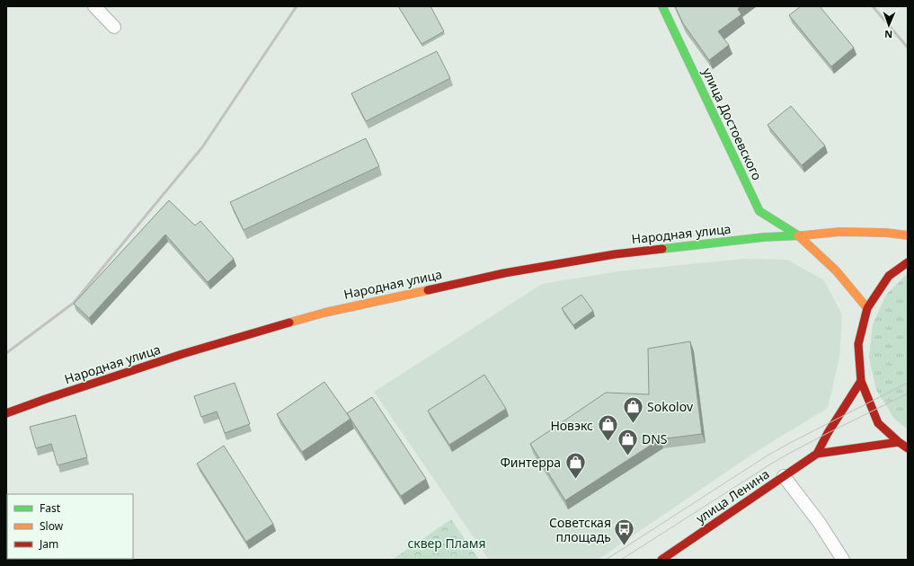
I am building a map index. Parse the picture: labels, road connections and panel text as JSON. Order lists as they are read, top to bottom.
{
  "streets": {
    "main road": ["улица Достоевского", "Народная улица", "улица Ленина"]
  },
  "crossings": [
    ["улица Достоевского", "Народная улица"]
  ],
  "parks": ["сквер Пламя"],
  "places": {
    "shop": [
      "Sokolov",
      "Новэкс",
      "DNS",
      "Финтерра"
    ],
    "bus stop": ["Советская площадь"]
  },
  "legend": ["Fast", "Slow", "Jam"],
  "north": "bottom"
}
